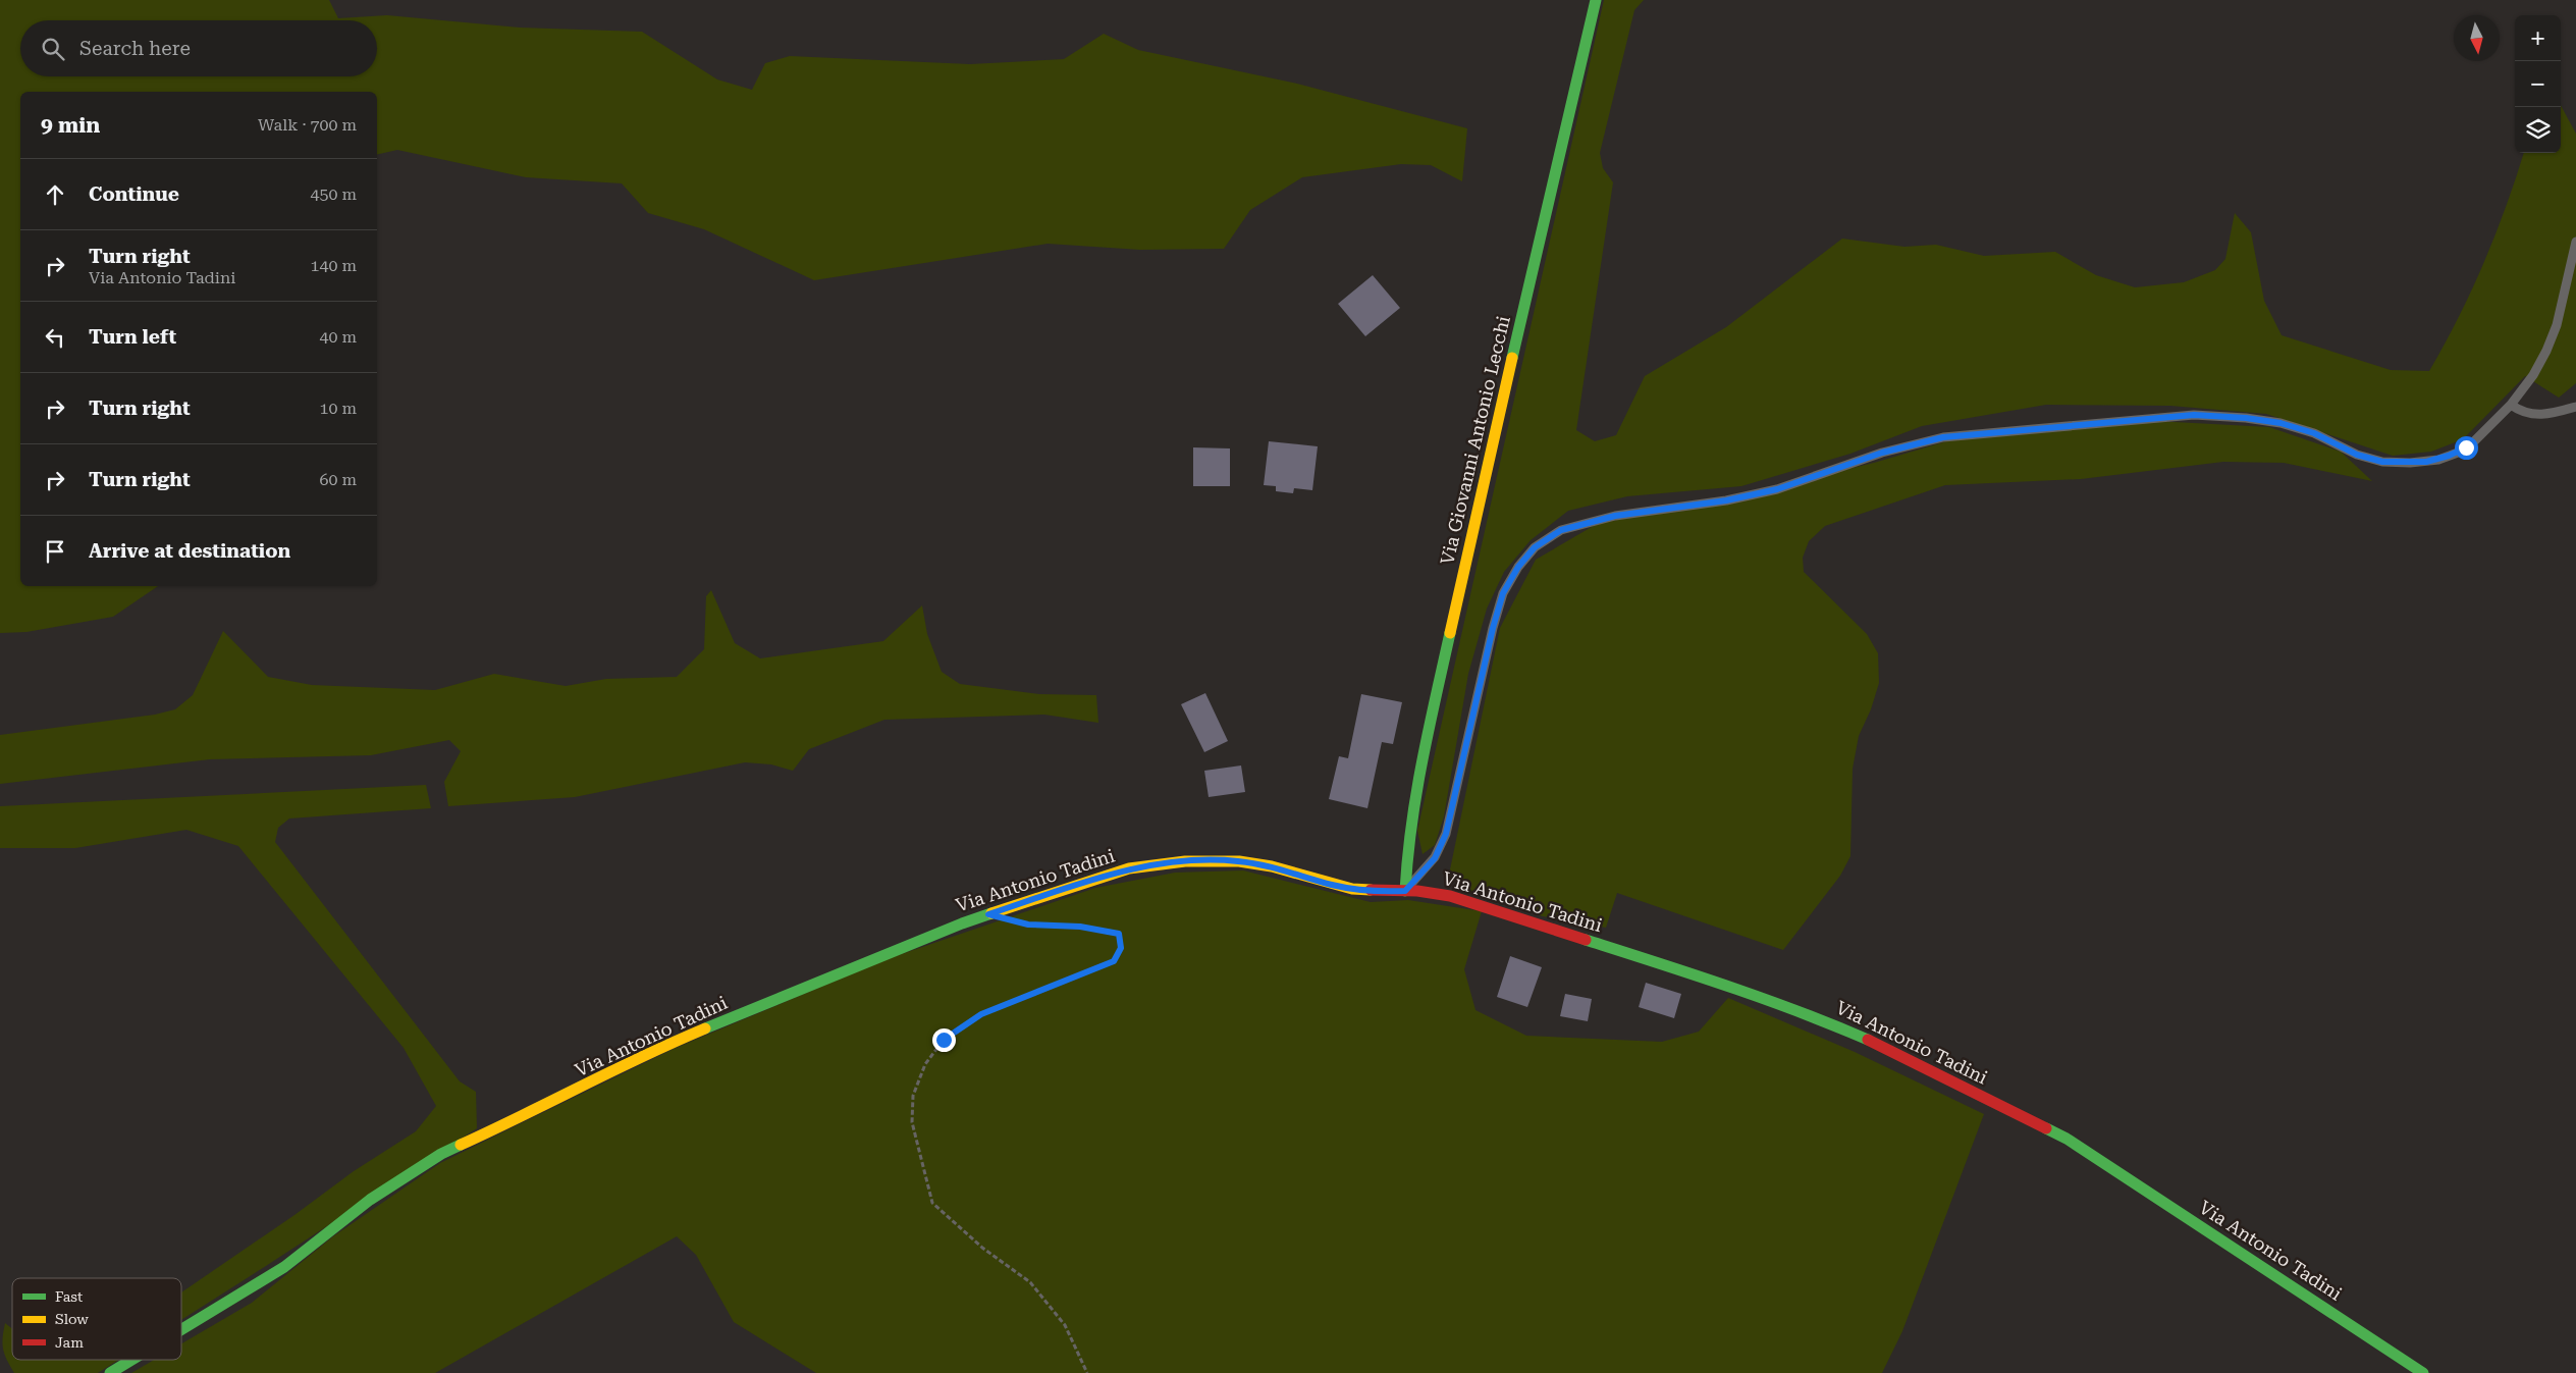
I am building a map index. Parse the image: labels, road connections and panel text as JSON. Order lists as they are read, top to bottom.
{
  "streets": {
    "street": ["Via Giovanni Antonio Lecchi", "Via Antonio Tadini"]
  },
  "crossings": [
    ["Via Giovanni Antonio Lecchi", "Via Antonio Tadini"]
  ],
  "legend": ["Fast", "Slow", "Jam"],
  "north": "bottom",
  "page": {
    "map_buttons": ["+", "−"],
    "search": "Search here",
    "heading": ["9 min", "Walk · 700 m"],
    "list": [
      ["Continue", "450 m"],
      ["Turn right", "Via Antonio Tadini", "140 m"],
      ["Turn left", "40 m"],
      ["Turn right", "10 m"],
      ["Turn right", "60 m"],
      "Arrive at destination"
    ]
  }
}
